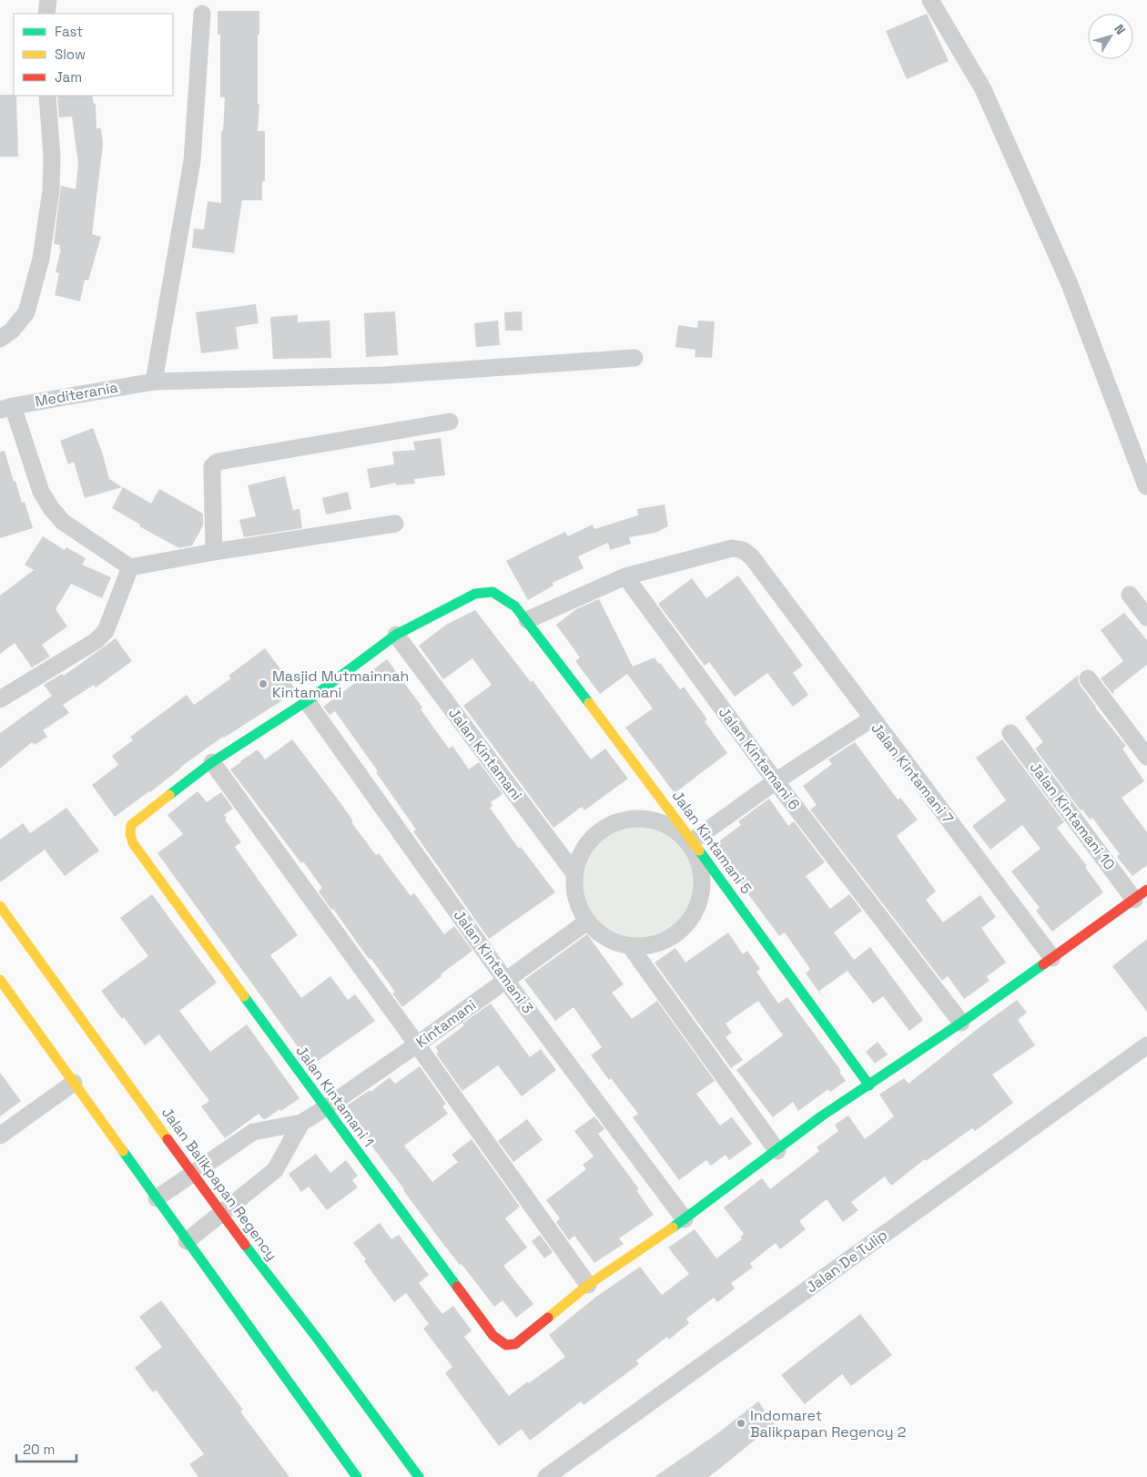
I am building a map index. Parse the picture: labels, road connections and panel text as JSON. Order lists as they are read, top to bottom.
{
  "streets": {
    "street": [
      "Mediterania",
      "Jalan Kintamani",
      "Jalan Kintamani 6",
      "Jalan Kintamani 7",
      "Jalan Kintamani 10",
      "Jalan Kintamani 5",
      "Jalan Kintamani 3",
      "Kintamani",
      "Jalan Kintamani 1",
      "Jalan Balikpapan Regency",
      "Jalan De Tulip"
    ]
  },
  "crossings": [
    ["Jalan Kintamani", "Jalan Kintamani 7"],
    ["Jalan Kintamani", "Jalan Kintamani 5"],
    ["Jalan Kintamani", "Kintamani"],
    ["Jalan Kintamani 6", "Jalan Kintamani 7"],
    ["Jalan Kintamani 6", "Jalan Kintamani 1"],
    ["Jalan Kintamani 7", "Jalan Kintamani 5"],
    ["Jalan Kintamani 7", "Kintamani"],
    ["Jalan Kintamani 7", "Jalan Kintamani 1"],
    ["Jalan Kintamani 10", "Jalan Kintamani 1"],
    ["Jalan Kintamani 5", "Jalan Kintamani 3"],
    ["Jalan Kintamani 5", "Kintamani"],
    ["Jalan Kintamani 5", "Jalan Kintamani 1"],
    ["Jalan Kintamani 3", "Kintamani"],
    ["Jalan Kintamani 3", "Jalan Kintamani 1"],
    ["Kintamani", "Jalan Kintamani 1"]
  ],
  "places": ["Masjid Mutmainnah Kintamani", "Indomaret Balikpapan Regency 2"],
  "legend": ["Fast", "Slow", "Jam"],
  "scale_bar": "20 m",
  "north": "top right"
}
